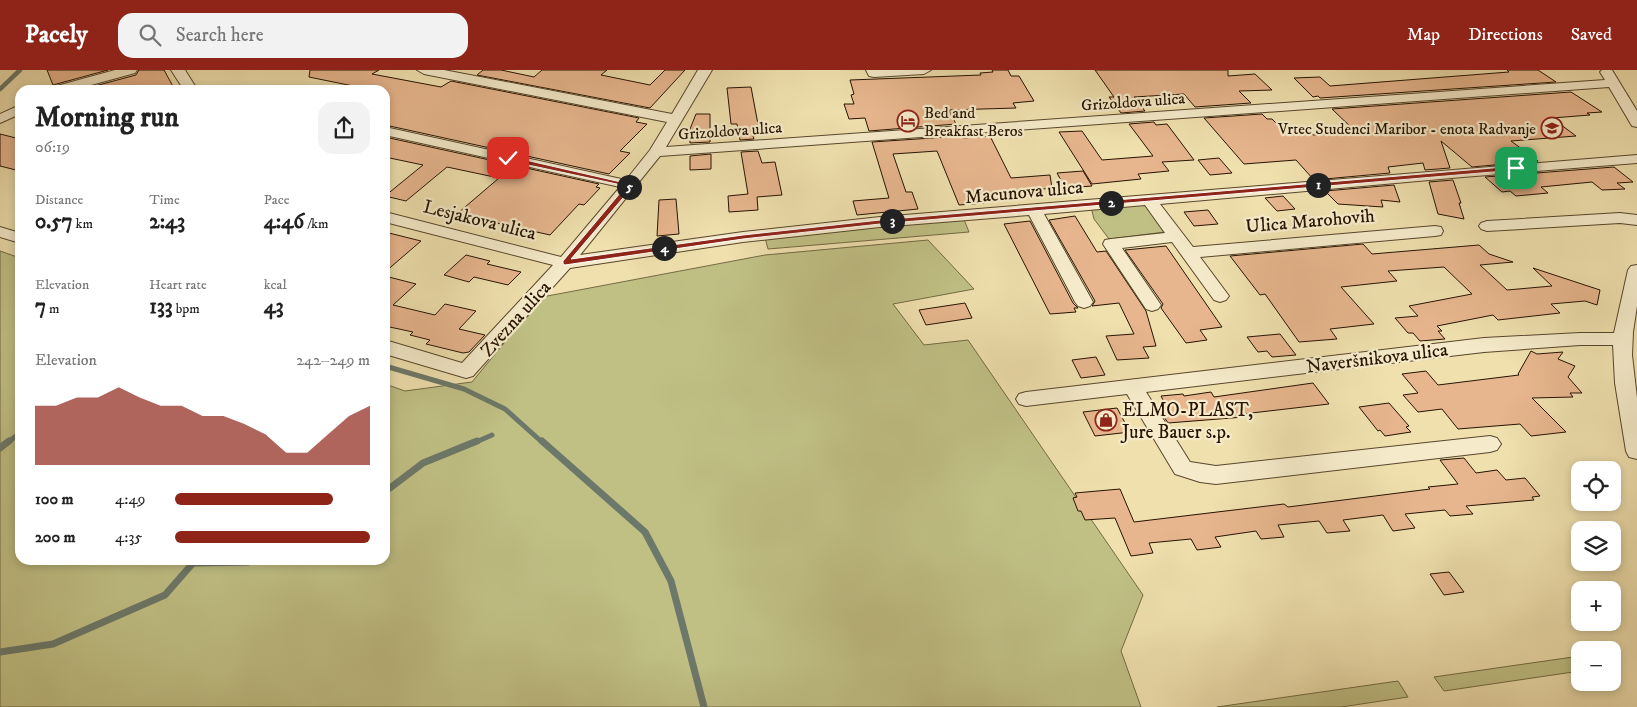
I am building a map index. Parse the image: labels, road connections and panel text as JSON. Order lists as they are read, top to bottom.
{
  "streets": {
    "street": [
      "Grizoldova ulica",
      "Macunova ulica",
      "Lesjakova ulica",
      "Ulica Marohovih",
      "Zvezna ulica",
      "Naveršnikova ulica"
    ]
  },
  "crossings": [
    ["Grizoldova ulica", "Zvezna ulica"],
    ["Macunova ulica", "Lesjakova ulica"],
    ["Macunova ulica", "Zvezna ulica"],
    ["Lesjakova ulica", "Zvezna ulica"]
  ],
  "places": {
    "hotel": ["Bed and Breakfast Beros"],
    "school or university": ["Vrtec Studenci Maribor - enota Radvanje"],
    "shop": ["ELMO-PLAST, Jure Bauer s.p."]
  },
  "page": {
    "header": "Pacely",
    "search": "Search here",
    "nav": ["Map", "Directions", "Saved"],
    "heading": ["Morning run", "06:19"],
    "stats": [
      ["Distance", "0.57 km"],
      ["Time", "2:43"],
      ["Pace", "4:46 /km"],
      ["Elevation", "7 m"],
      ["Heart rate", "133 bpm"],
      ["kcal", "43"]
    ],
    "pins": [
      "1",
      "5",
      "2",
      "3",
      "4"
    ],
    "chart": ["Elevation", "242–249 m"],
    "map_buttons": ["+", "−"],
    "list": [
      {
        "name": "100 m",
        "note": "4:49"
      },
      {
        "name": "200 m",
        "note": "4:35"
      }
    ]
  }
}
